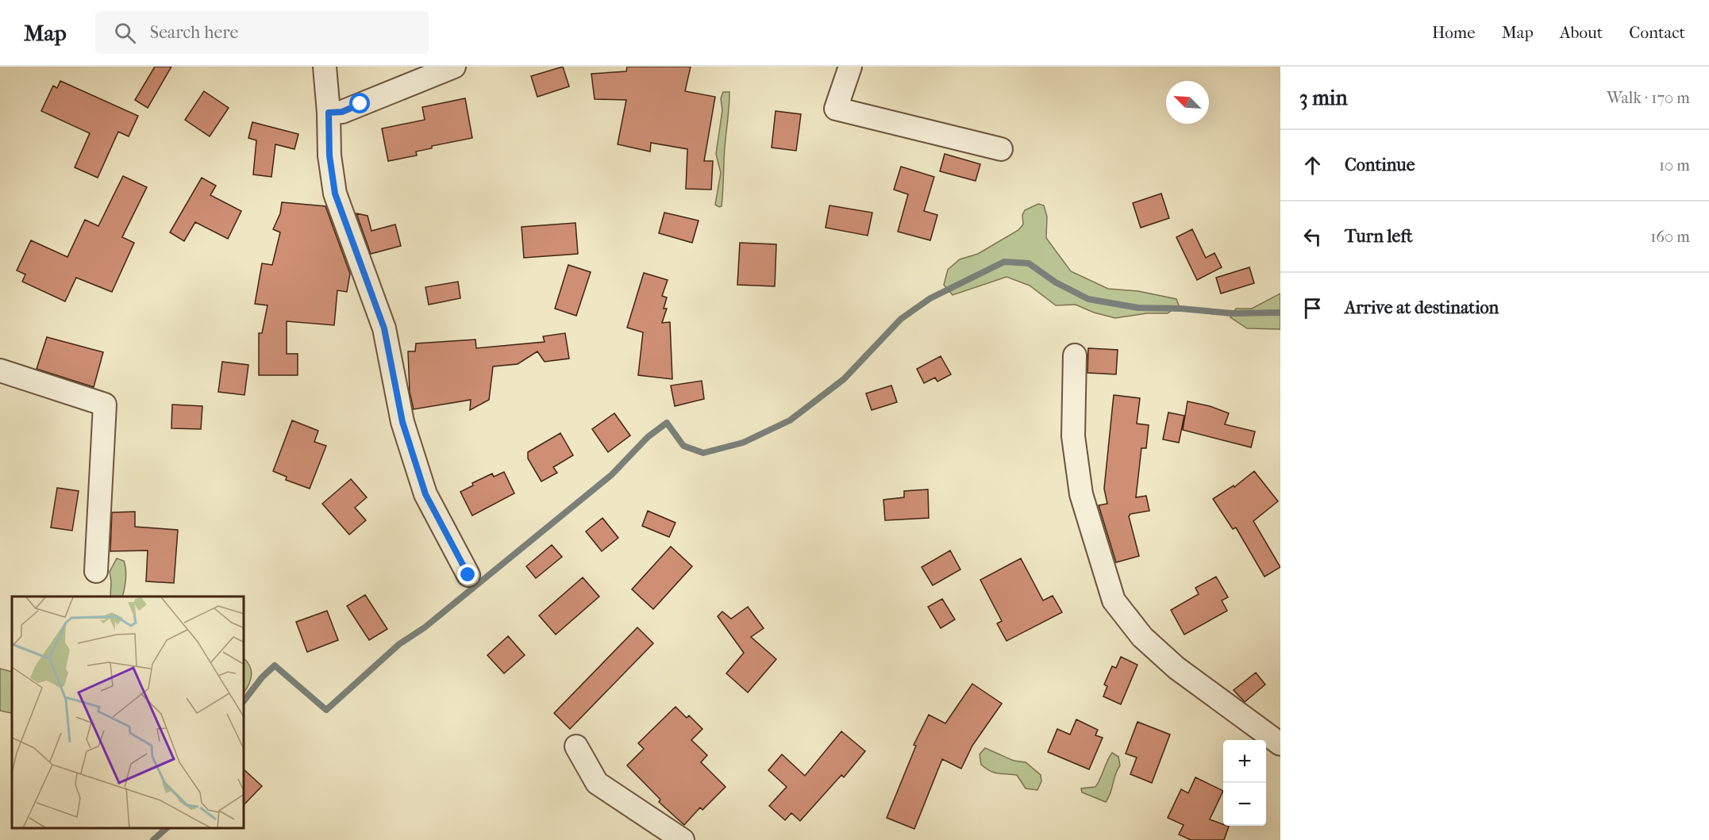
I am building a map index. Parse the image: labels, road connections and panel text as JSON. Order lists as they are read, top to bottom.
{
  "north": "top left",
  "page": {
    "header": "Map",
    "search": "Search here",
    "nav": [
      "Home",
      "Map",
      "About",
      "Contact"
    ],
    "heading": ["3 min", "Walk · 170 m"],
    "list": [
      ["Continue", "10 m"],
      ["Turn left", "160 m"],
      "Arrive at destination"
    ],
    "map_buttons": ["+", "−"]
  }
}
